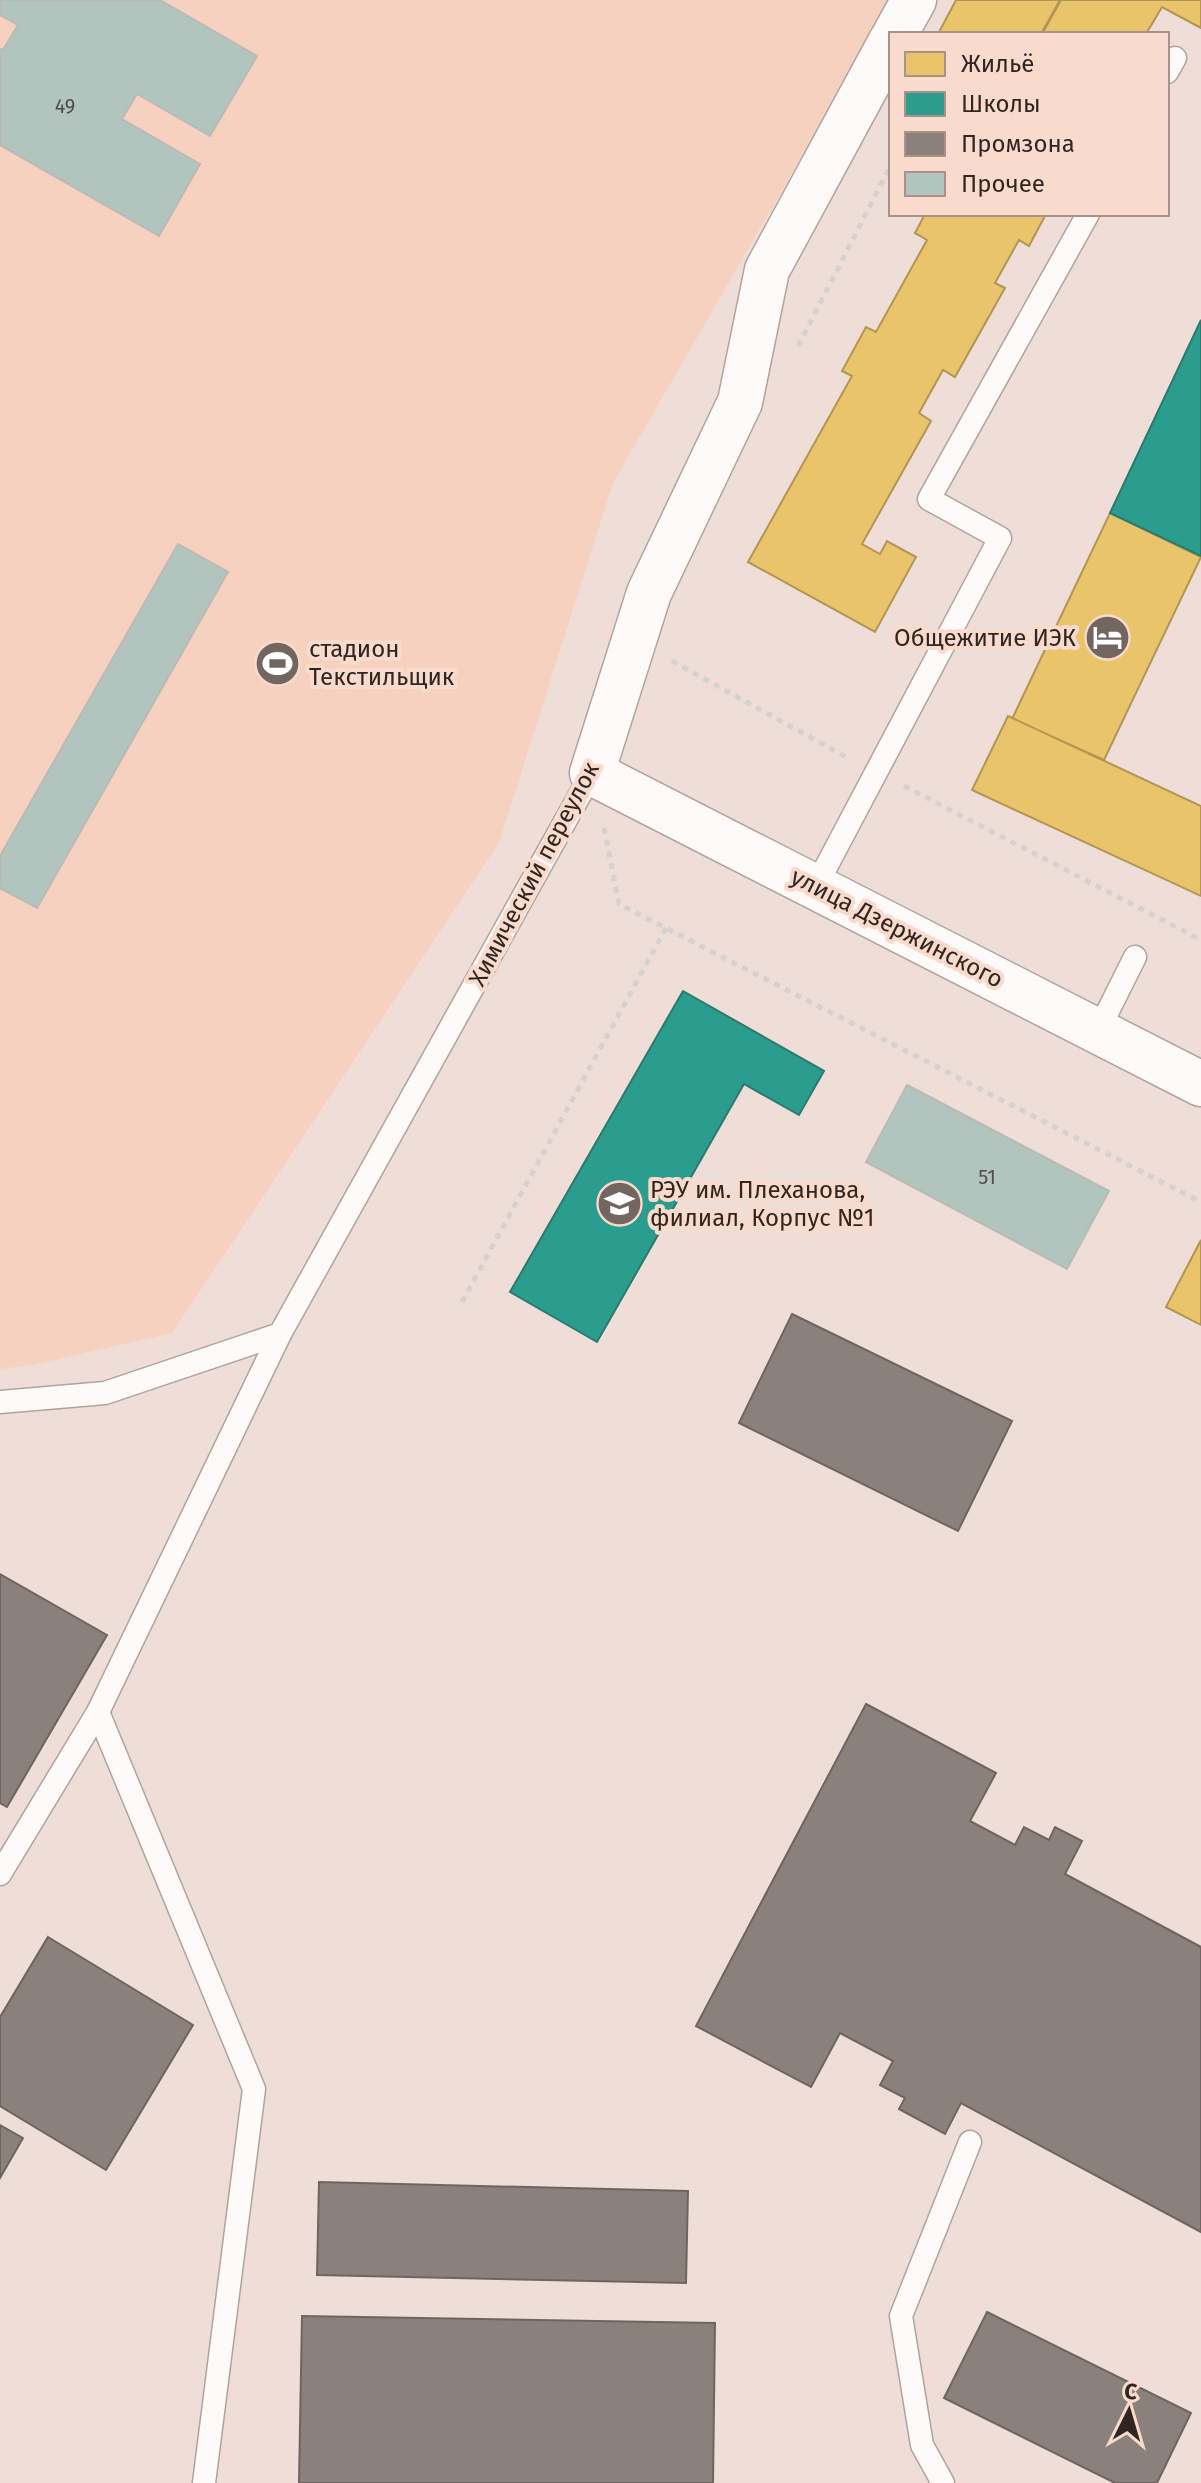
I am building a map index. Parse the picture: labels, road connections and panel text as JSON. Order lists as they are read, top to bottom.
{
  "streets": {
    "street": ["Химический переулок", "улица Дзержинского"]
  },
  "crossings": [
    ["Химический переулок", "улица Дзержинского"]
  ],
  "places": {
    "hotel": ["Общежитие ИЭК"],
    "sports": ["стадион Текстильщик"],
    "school or university": ["РЭУ им. Плеханова, филиал, Корпус №1"]
  },
  "house_numbers": ["49", "51"],
  "legend": [
    "Жильё",
    "Школы",
    "Промзона",
    "Прочее"
  ],
  "north": "top"
}
